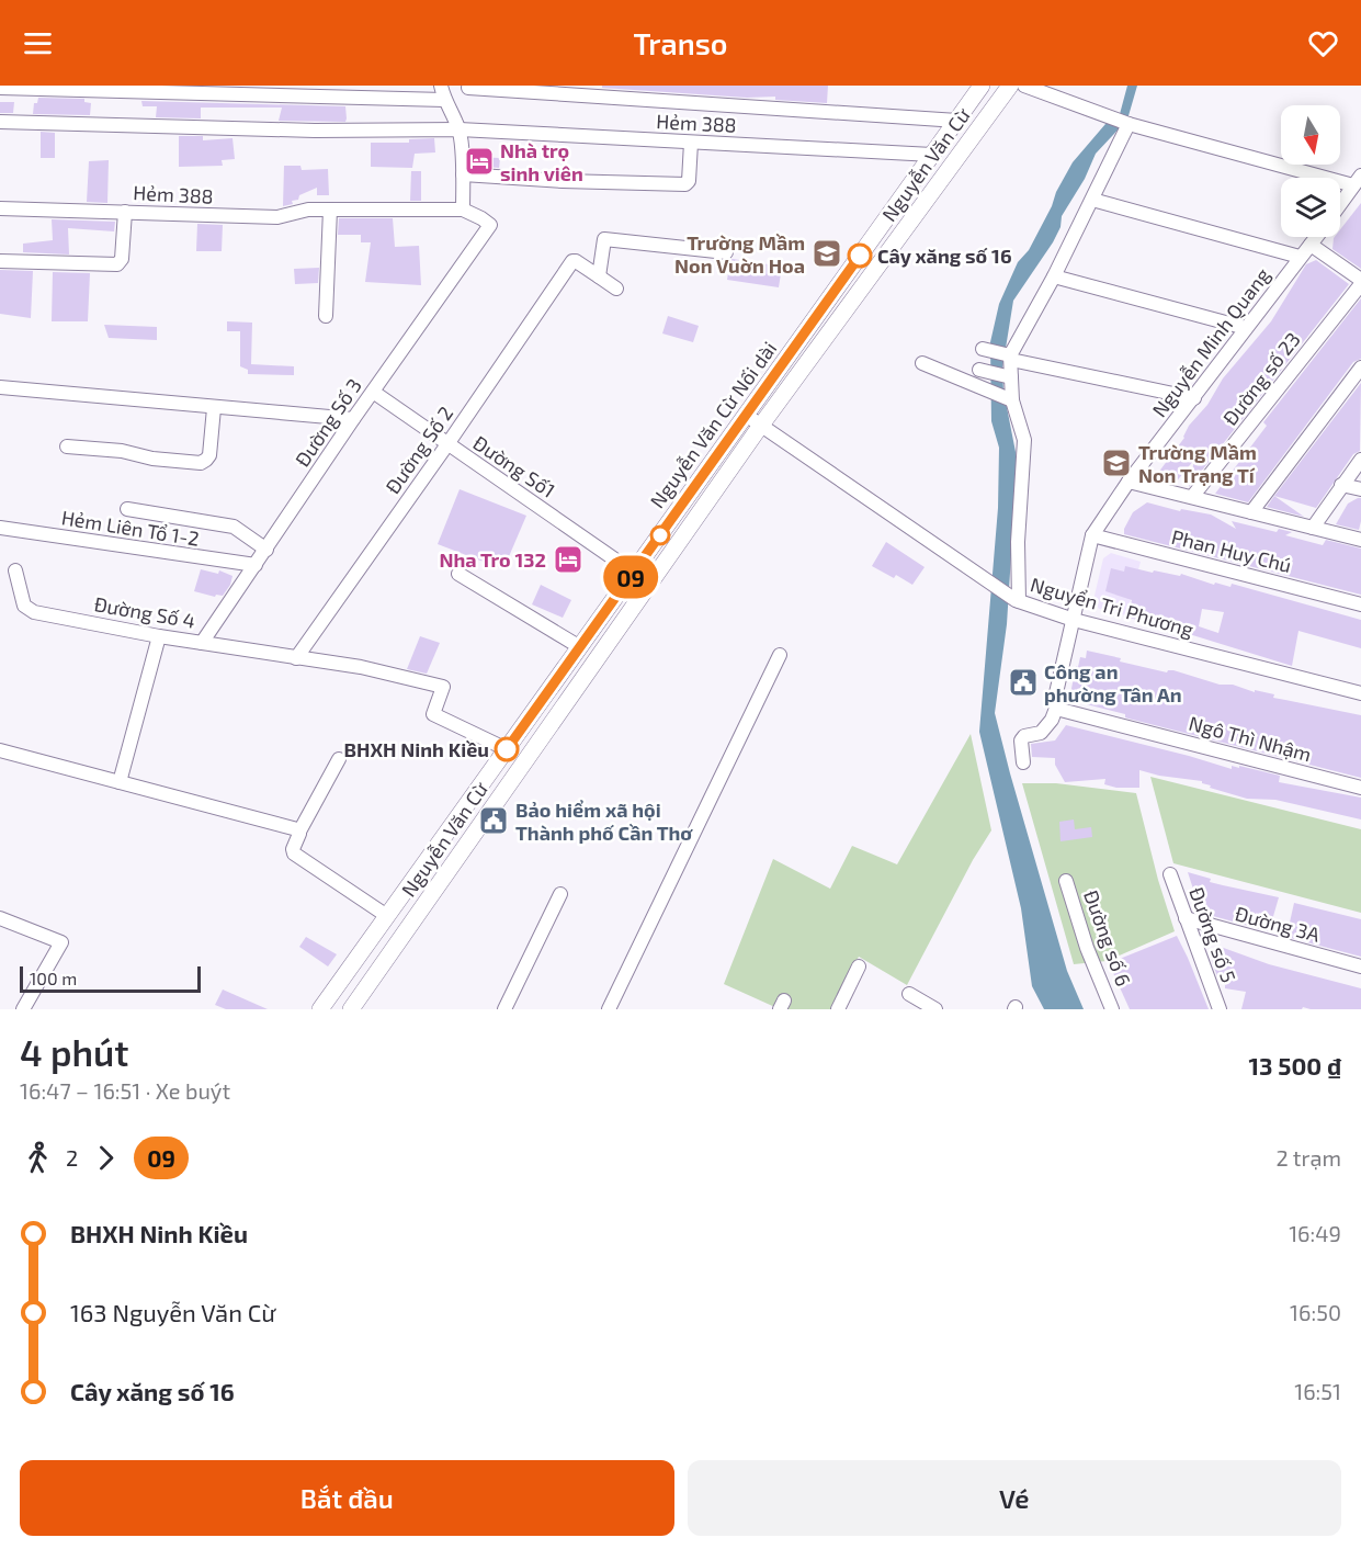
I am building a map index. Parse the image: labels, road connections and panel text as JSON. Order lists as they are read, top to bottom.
{
  "streets": {
    "main road": ["Nguyễn Văn Cừ", "Nguyễn Văn Cừ Nối dài"],
    "street": [
      "Hẻm 388",
      "Nguyễn Minh Quang",
      "Đường số 23",
      "Đường Số 3",
      "Đường Số 2",
      "Đường Số1",
      "Hẻm Liên Tổ 1-2",
      "Phan Huy Chú",
      "Nguyển Tri Phương",
      "Đường Số 4",
      "Ngô Thì Nhậm",
      "Đường 3A",
      "Đường số 5",
      "Đường số 6"
    ]
  },
  "crossings": [
    ["Hẻm 388", "Nguyễn Văn Cừ"],
    ["Hẻm 388", "Đường Số 3"],
    ["Hẻm 388", "Nguyễn Văn Cừ Nối dài"],
    ["Nguyễn Văn Cừ", "Nguyễn Văn Cừ Nối dài"],
    ["Nguyễn Văn Cừ", "Nguyển Tri Phương"],
    ["Nguyễn Minh Quang", "Phan Huy Chú"],
    ["Nguyễn Minh Quang", "Nguyển Tri Phương"],
    ["Nguyễn Minh Quang", "Ngô Thì Nhậm"],
    ["Đường Số 3", "Đường Số1"],
    ["Đường Số 3", "Hẻm Liên Tổ 1-2"],
    ["Đường Số 3", "Đường Số 4"],
    ["Nguyễn Văn Cừ Nối dài", "Đường Số1"],
    ["Nguyễn Văn Cừ Nối dài", "Nguyển Tri Phương"],
    ["Đường Số 2", "Đường Số1"],
    ["Đường Số 2", "Đường Số 4"],
    ["Đường 3A", "Đường số 5"]
  ],
  "places": {
    "hotel": ["Nhà trọ sinh viên", "Nha Tro 132"],
    "school or university": ["Trường Mầm Non Vuờn Hoa", "Trường Mầm Non Trạng Tí"],
    "other": ["Cây xăng số 16", "BHXH Ninh Kiều"],
    "public building": ["Công an phường Tân An", "Bảo hiểm xã hội Thành phố Cần Thơ"]
  },
  "lines": ["bus line 09"],
  "scale_bar": "100 m",
  "north": "bottom",
  "page": {
    "header": "Transo",
    "on_map": "09",
    "scale": "100 m",
    "heading": ["4 phút", "16:47 – 16:51 · Xe buýt", "13 500 ₫"],
    "legs": ["2", "09", "2 trạm"],
    "list": [
      {
        "name": "BHXH Ninh Kiều",
        "value": "16:49"
      },
      {
        "name": "163 Nguyễn Văn Cừ",
        "value": "16:50"
      },
      {
        "name": "Cây xăng số 16",
        "value": "16:51"
      }
    ],
    "buttons": ["Bắt đầu", "Vé"]
  }
}
